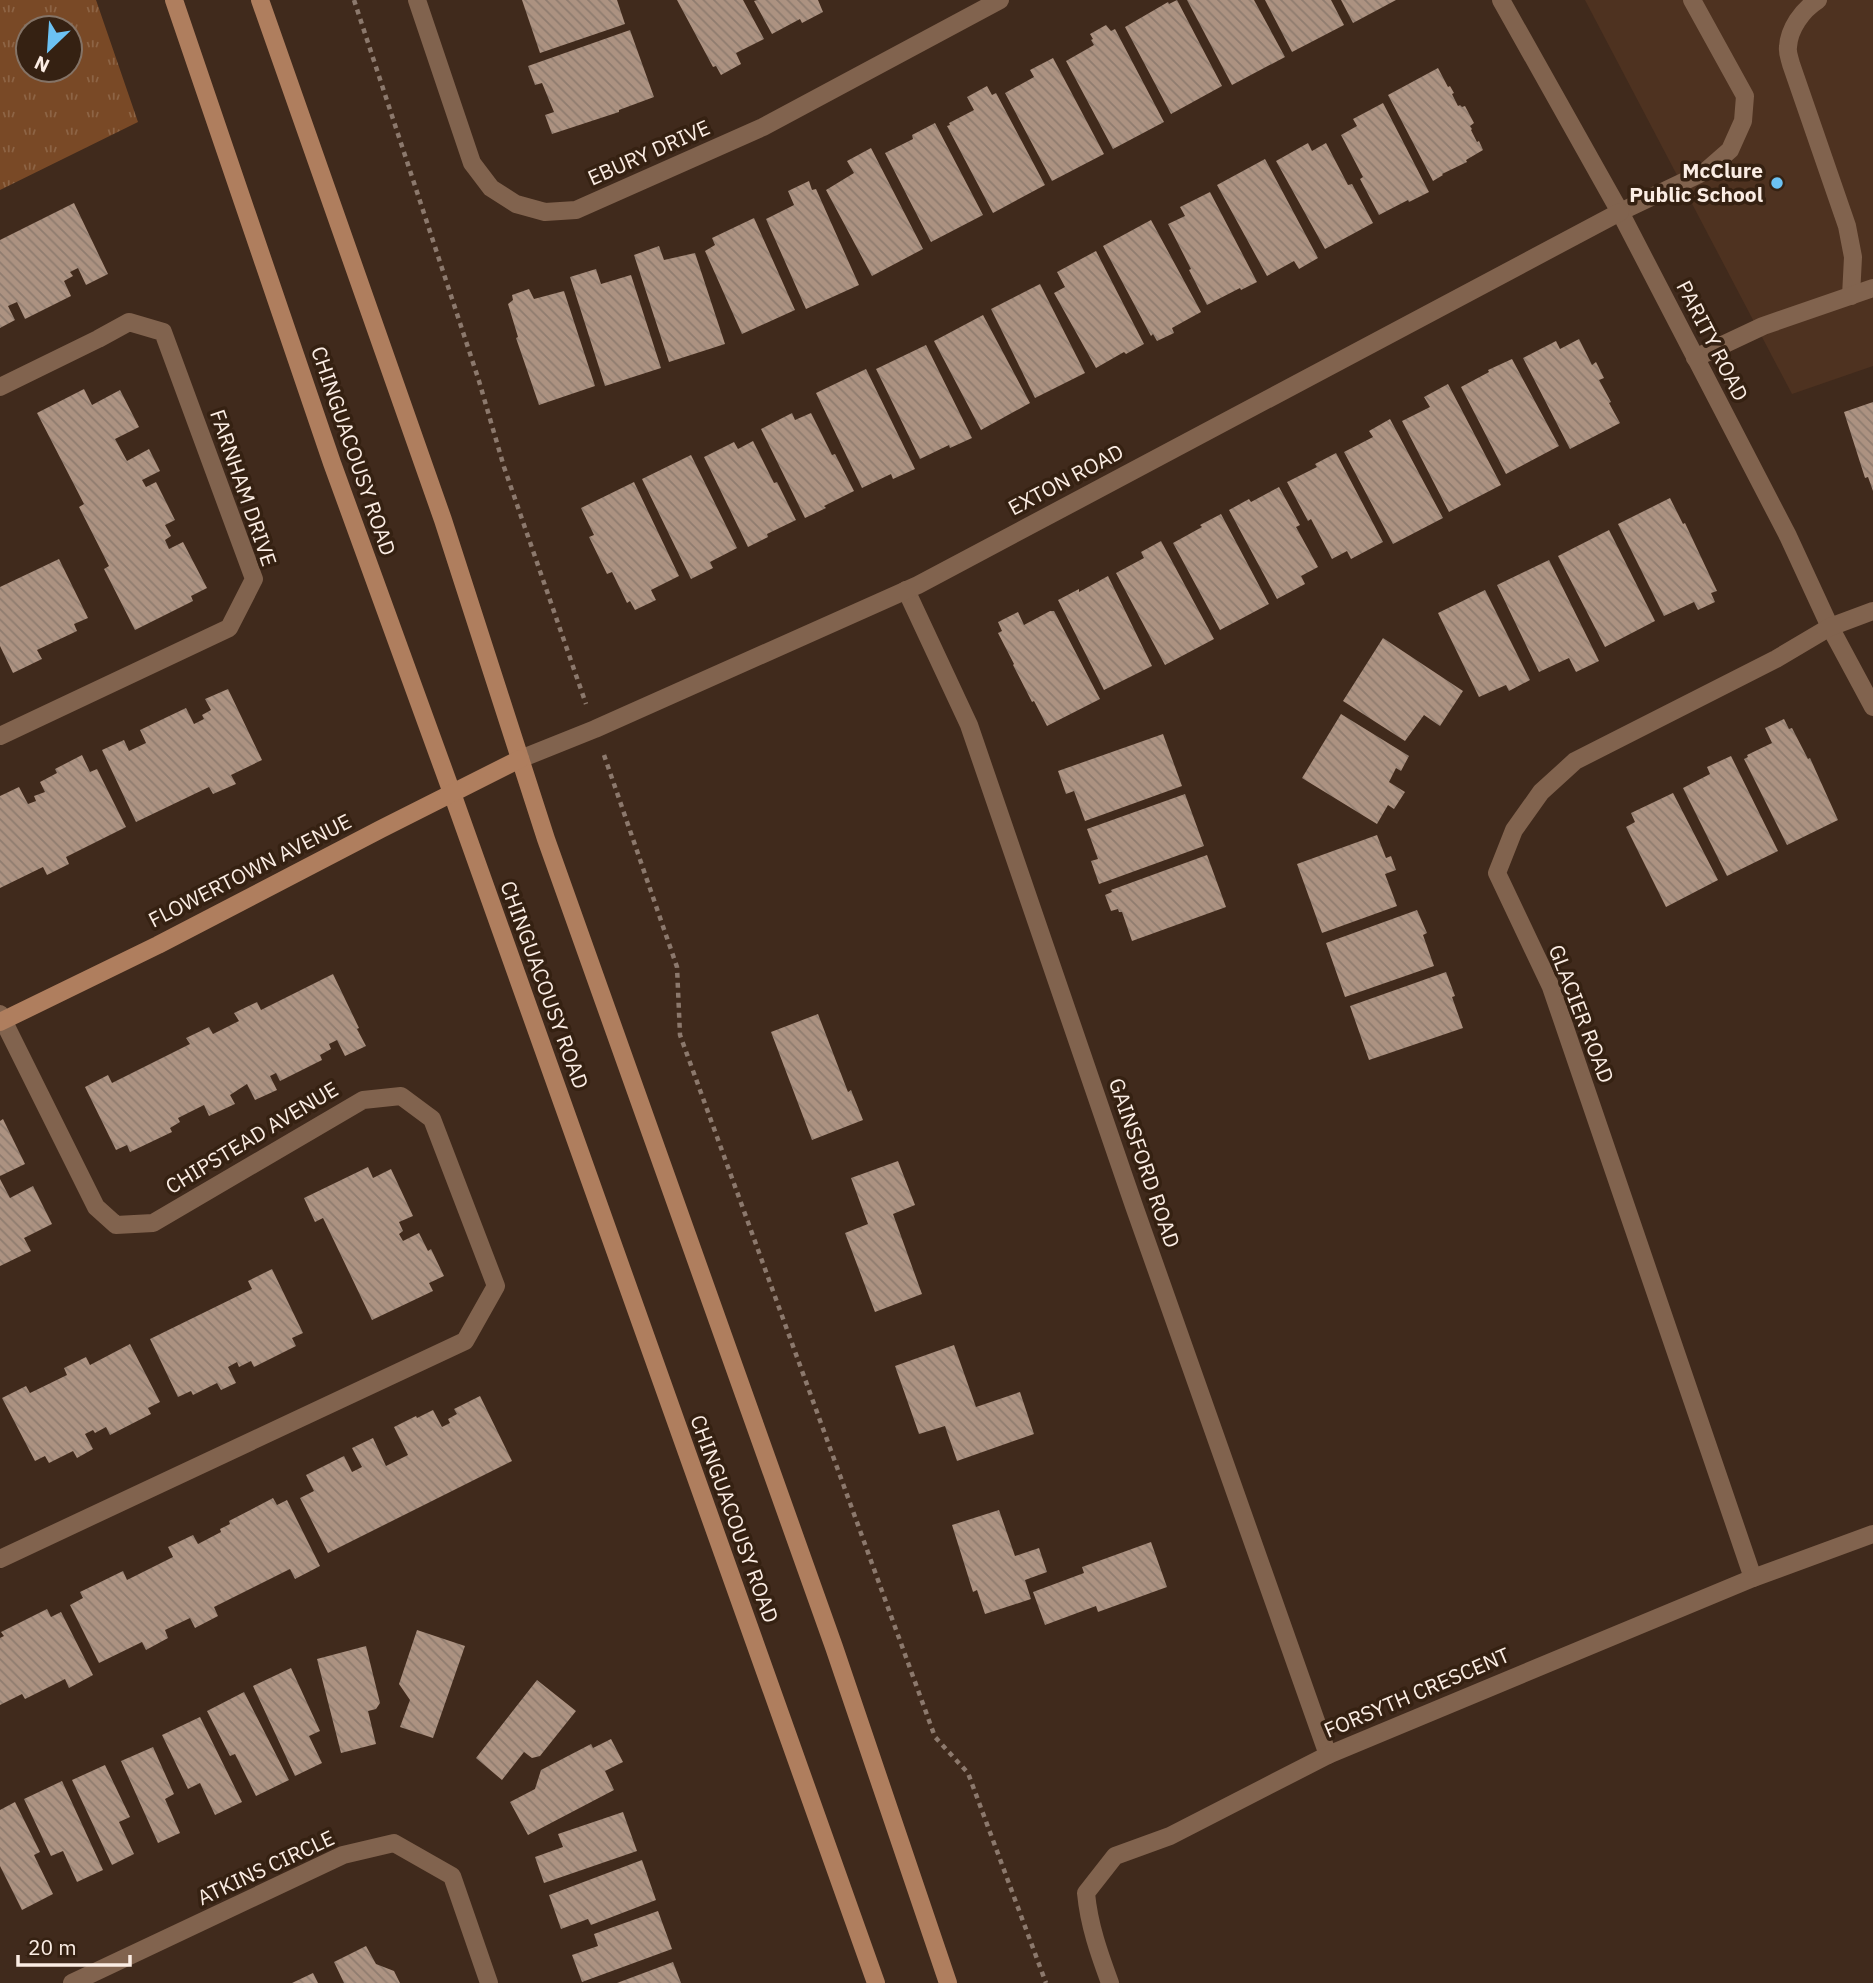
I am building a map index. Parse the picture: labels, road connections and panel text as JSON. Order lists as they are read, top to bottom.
{
  "streets": {
    "main road": ["CHINGUACOUSY ROAD", "FLOWERTOWN AVENUE"],
    "street": [
      "EBURY DRIVE",
      "PARITY ROAD",
      "EXTON ROAD",
      "FARNHAM DRIVE",
      "GLACIER ROAD",
      "CHIPSTEAD AVENUE",
      "GAINSFORD ROAD",
      "FORSYTH CRESCENT",
      "ATKINS CIRCLE"
    ]
  },
  "crossings": [
    ["PARITY ROAD", "EXTON ROAD"],
    ["PARITY ROAD", "GLACIER ROAD"],
    ["CHINGUACOUSY ROAD", "FLOWERTOWN AVENUE"],
    ["EXTON ROAD", "FLOWERTOWN AVENUE"],
    ["EXTON ROAD", "GAINSFORD ROAD"],
    ["FLOWERTOWN AVENUE", "CHIPSTEAD AVENUE"],
    ["GLACIER ROAD", "FORSYTH CRESCENT"],
    ["GAINSFORD ROAD", "FORSYTH CRESCENT"]
  ],
  "places": ["McClure Public School"],
  "scale_bar": "20 m",
  "north": "bottom left"
}
